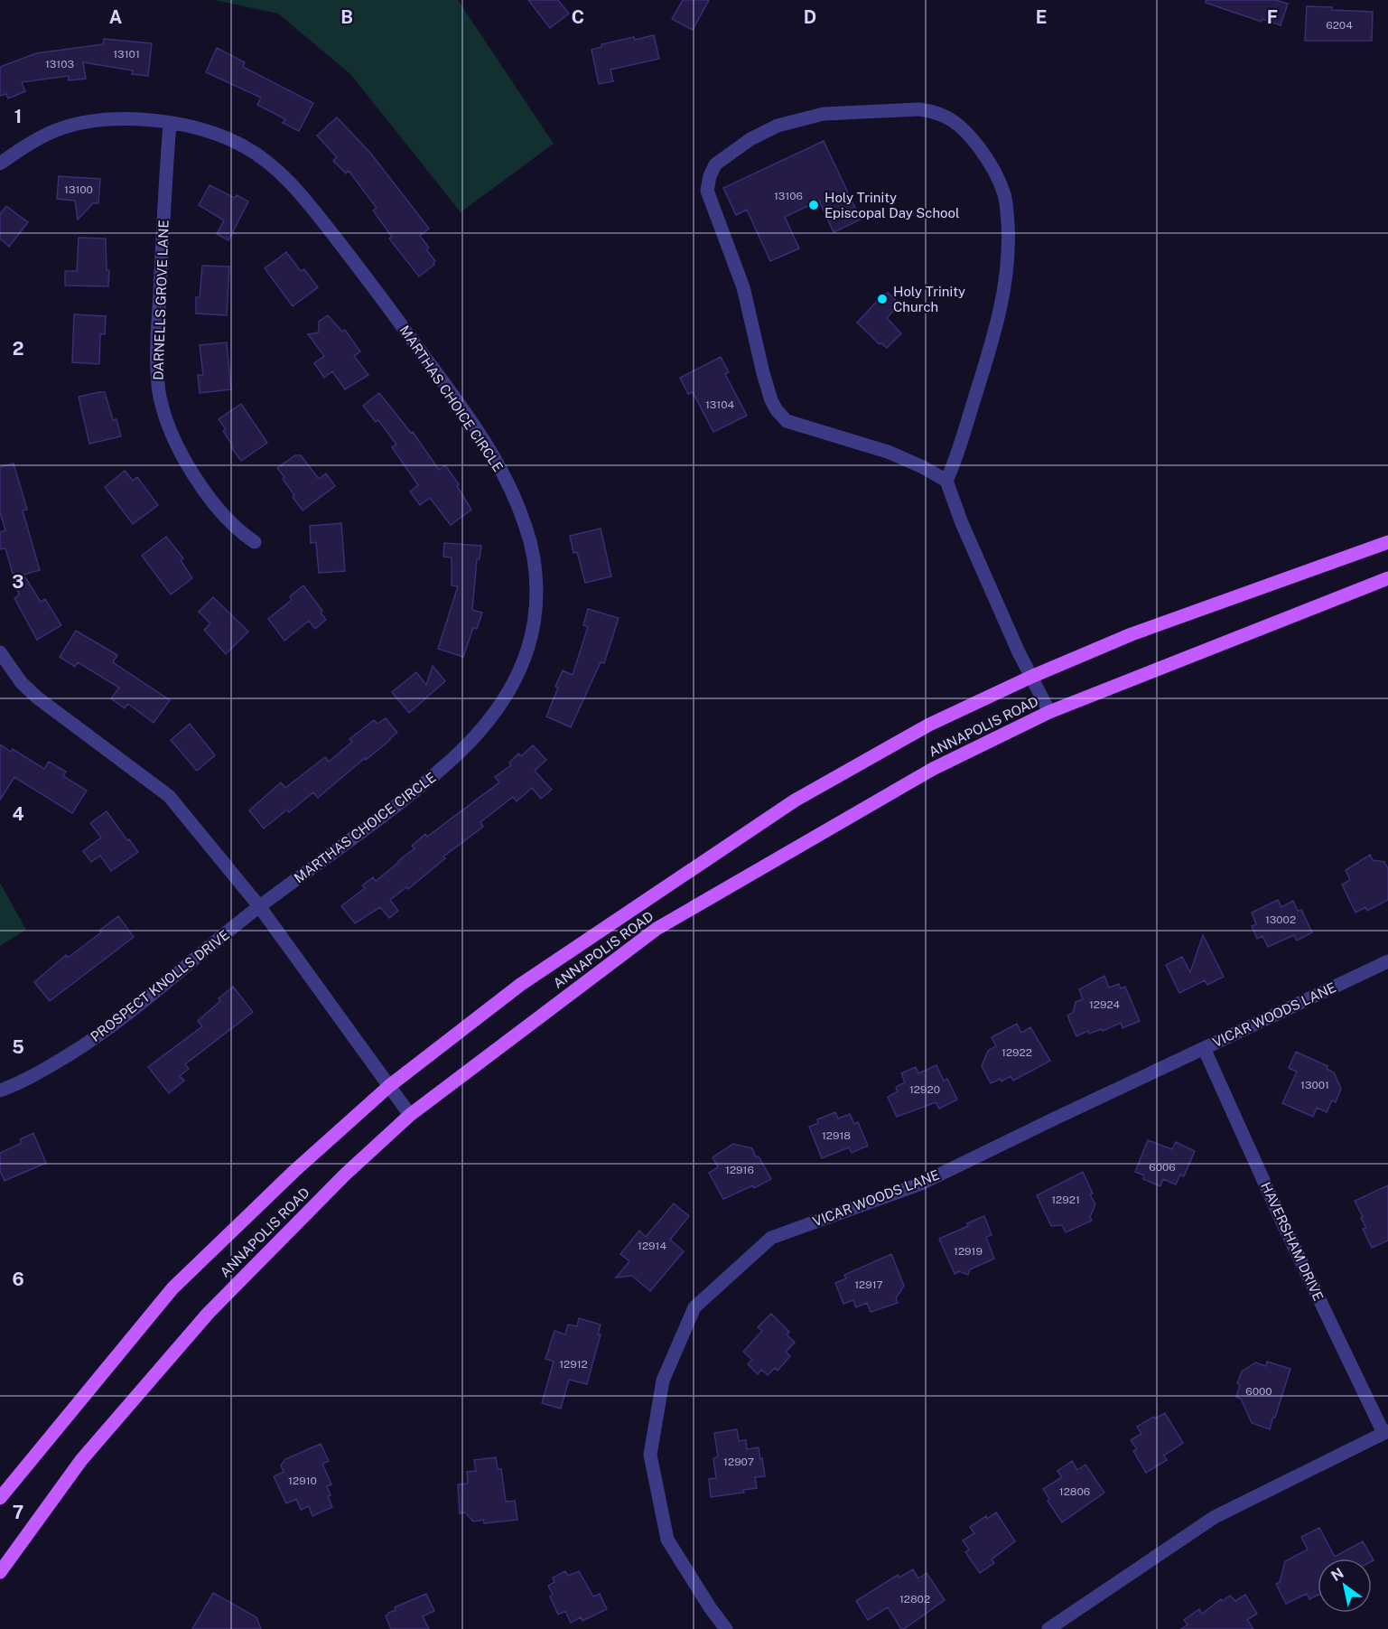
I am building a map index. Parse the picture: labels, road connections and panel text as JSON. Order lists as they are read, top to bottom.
{
  "streets": {
    "main road": ["ANNAPOLIS ROAD"],
    "street": [
      "DARNELLS GROVE LANE",
      "MARTHAS CHOICE CIRCLE",
      "PROSPECT KNOLLS DRIVE",
      "VICAR WOODS LANE",
      "HAVERSHAM DRIVE"
    ]
  },
  "crossings": [
    ["DARNELLS GROVE LANE", "MARTHAS CHOICE CIRCLE"],
    ["MARTHAS CHOICE CIRCLE", "PROSPECT KNOLLS DRIVE"],
    ["VICAR WOODS LANE", "HAVERSHAM DRIVE"]
  ],
  "places": ["Holy Trinity Episcopal Day School", "Holy Trinity Church"],
  "house_numbers": [
    "6204",
    "13101",
    "13103",
    "13100",
    "13106",
    "13104",
    "13002",
    "12924",
    "12922",
    "13001",
    "12920",
    "12918",
    "6006",
    "12916",
    "12921",
    "12914",
    "12919",
    "12917",
    "12912",
    "6000",
    "12907",
    "12910",
    "12806",
    "12802"
  ],
  "north": "top left",
  "grid": {
    "columns": [
      "A",
      "B",
      "C",
      "D",
      "E",
      "F"
    ],
    "rows": [
      "1",
      "2",
      "3",
      "4",
      "5",
      "6",
      "7"
    ]
  }
}
